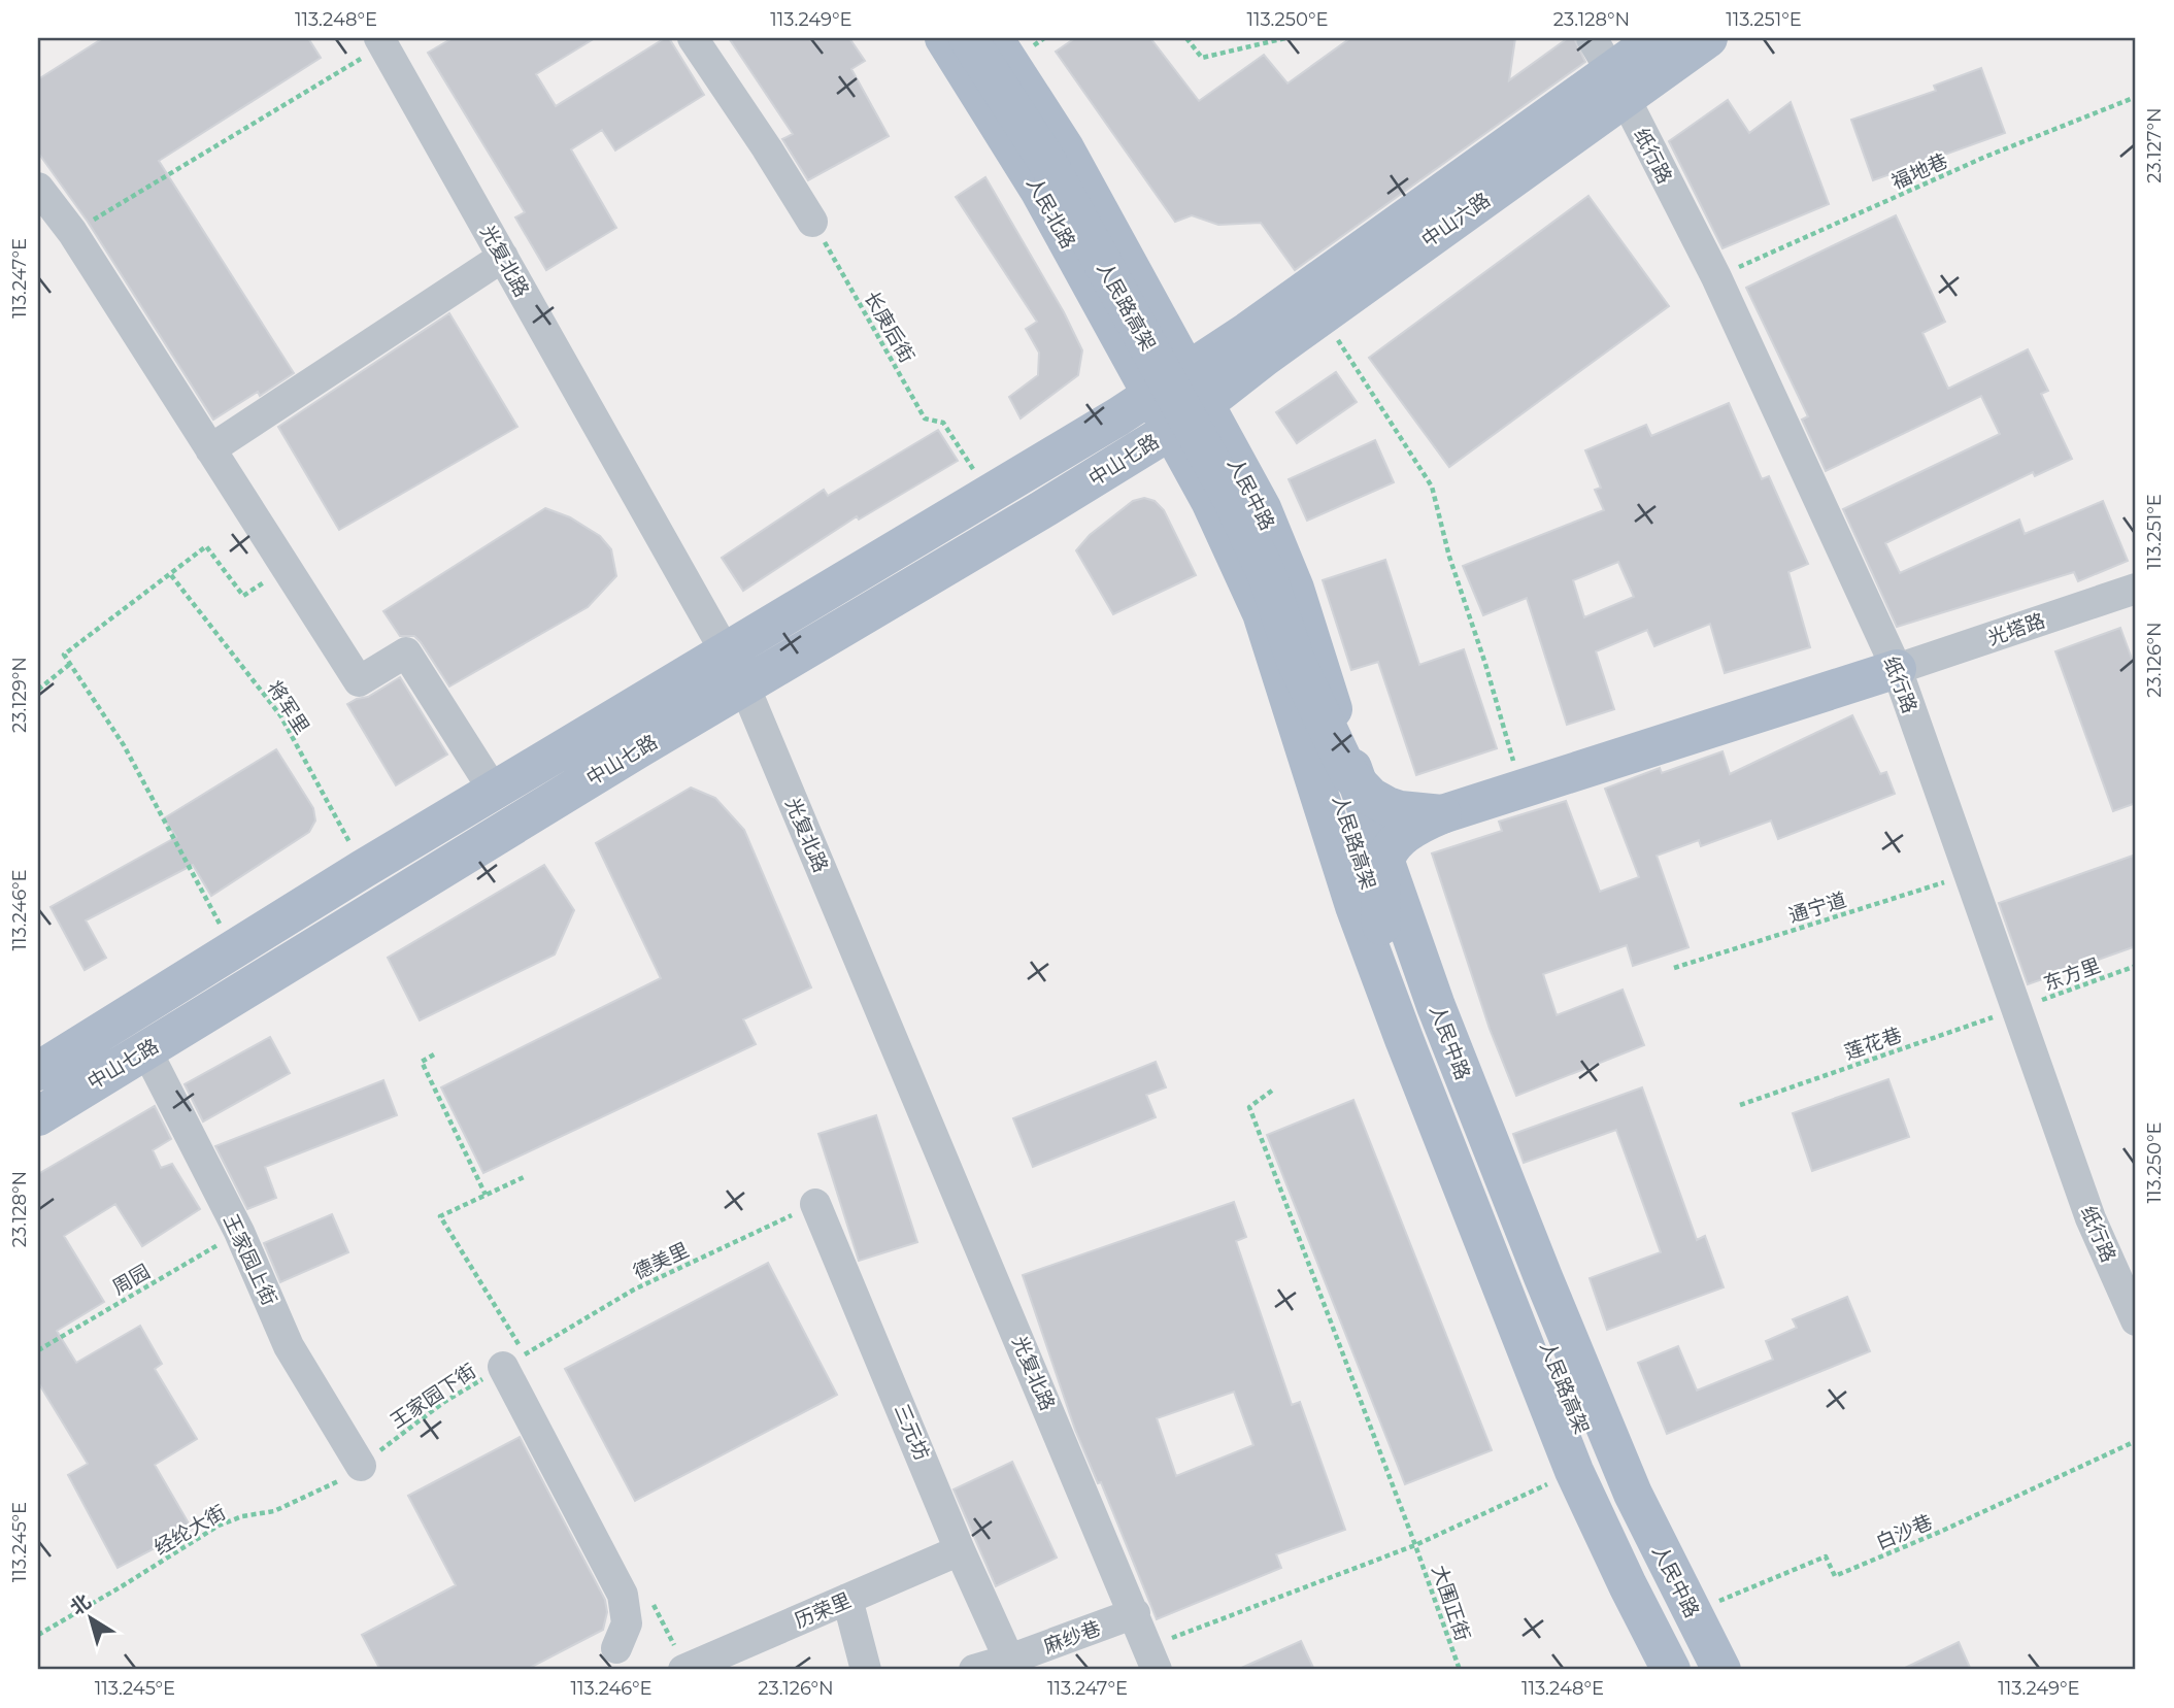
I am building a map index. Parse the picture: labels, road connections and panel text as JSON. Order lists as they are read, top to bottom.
{
  "streets": {
    "main road": [
      "人民北路",
      "中山六路",
      "人民路高架",
      "中山七路",
      "人民中路"
    ],
    "street": [
      "纸行路",
      "光复北路",
      "光塔路",
      "王家园上街",
      "三元坊",
      "历荣里",
      "麻纱巷"
    ],
    "path": [
      "福地巷",
      "长庚后街",
      "将军里",
      "通宁道",
      "东方里",
      "莲花巷",
      "德美里",
      "周园",
      "王家园下街",
      "经纶大街",
      "白沙巷",
      "大围正街"
    ]
  },
  "crossings": [
    ["纸行路", "福地巷"],
    ["纸行路", "中山六路"],
    ["纸行路", "光塔路"],
    ["纸行路", "通宁道"],
    ["纸行路", "东方里"],
    ["纸行路", "莲花巷"],
    ["人民北路", "中山七路"],
    ["人民北路", "人民中路"],
    ["中山六路", "中山七路"],
    ["中山六路", "人民中路"],
    ["光复北路", "中山七路"],
    ["光复北路", "麻纱巷"],
    ["中山七路", "人民中路"],
    ["中山七路", "将军里"],
    ["中山七路", "王家园上街"],
    ["人民中路", "白沙巷"],
    ["东方里", "莲花巷"],
    ["王家园上街", "周园"],
    ["王家园上街", "王家园下街"],
    ["王家园上街", "经纶大街"],
    ["德美里", "王家园下街"],
    ["德美里", "三元坊"],
    ["王家园下街", "经纶大街"],
    ["三元坊", "历荣里"],
    ["三元坊", "麻纱巷"]
  ],
  "north": "top left",
  "coordinates": [
    "113.248°E",
    "113.249°E",
    "113.250°E",
    "23.128°N",
    "113.251°E",
    "23.127°N",
    "113.247°E",
    "23.126°N",
    "23.129°N",
    "113.246°E",
    "113.245°E"
  ]
}
